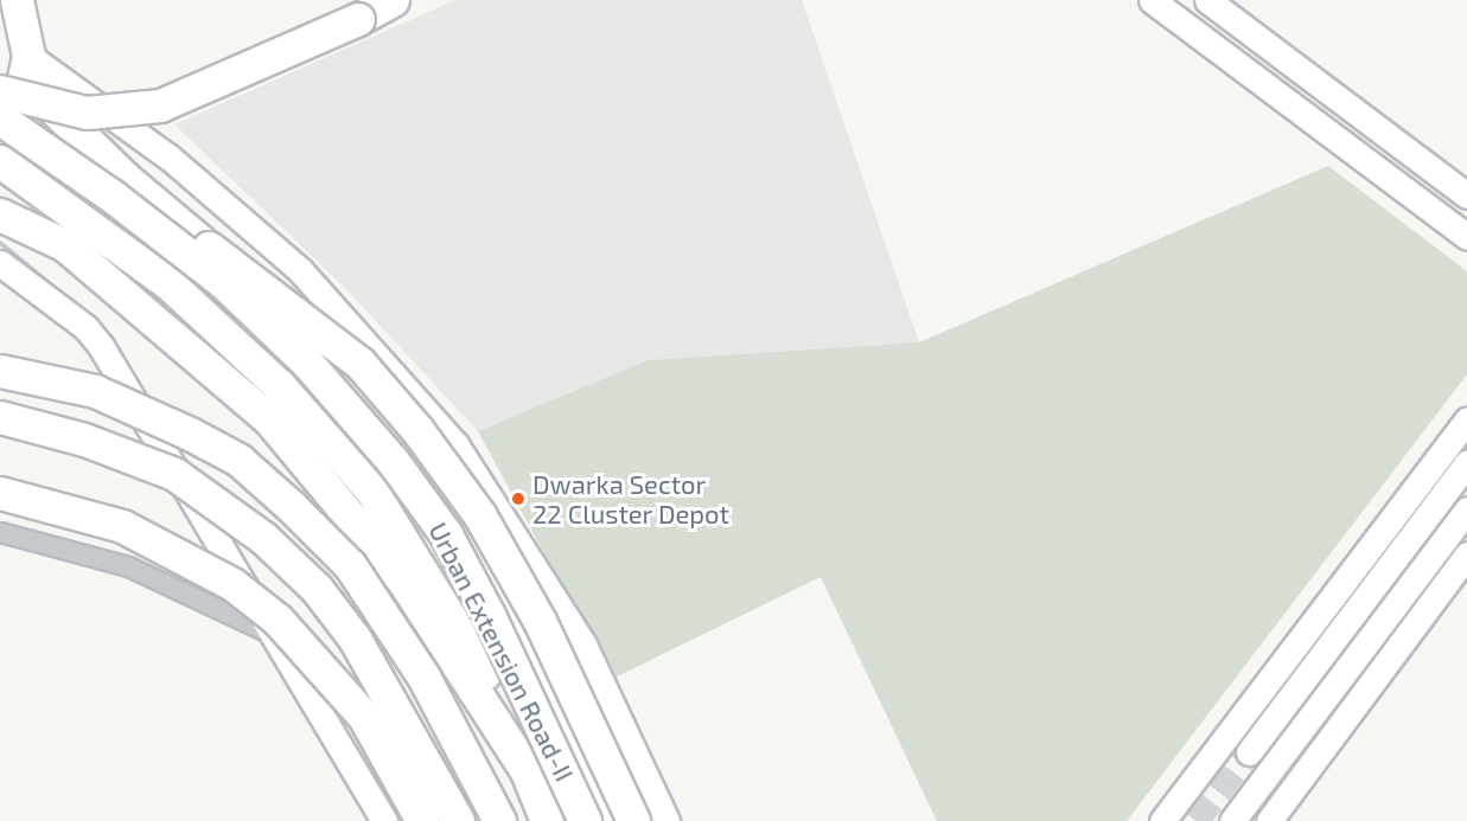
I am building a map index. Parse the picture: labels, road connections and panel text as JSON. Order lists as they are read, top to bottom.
{
  "streets": {
    "highway": ["Urban Extension Road-II"]
  },
  "places": ["Dwarka Sector 22 Cluster Depot"]
}
